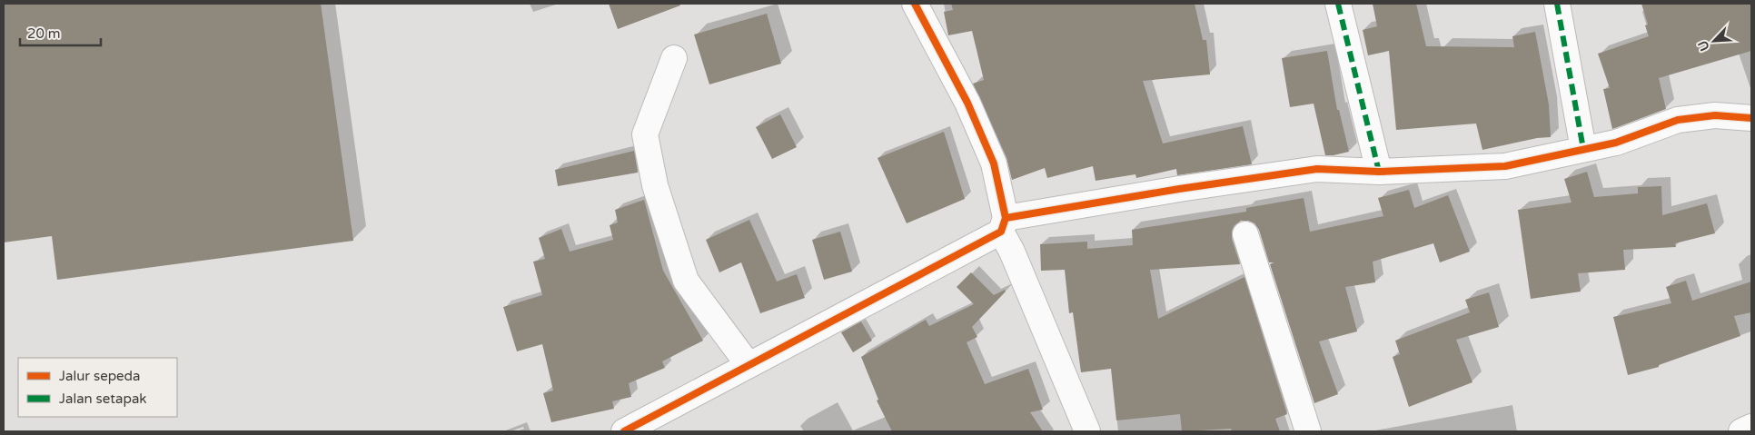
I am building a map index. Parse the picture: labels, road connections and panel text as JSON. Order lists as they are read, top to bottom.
{
  "legend": ["Jalur sepeda", "Jalan setapak"],
  "scale_bar": "20 m",
  "north": "bottom left"
}
